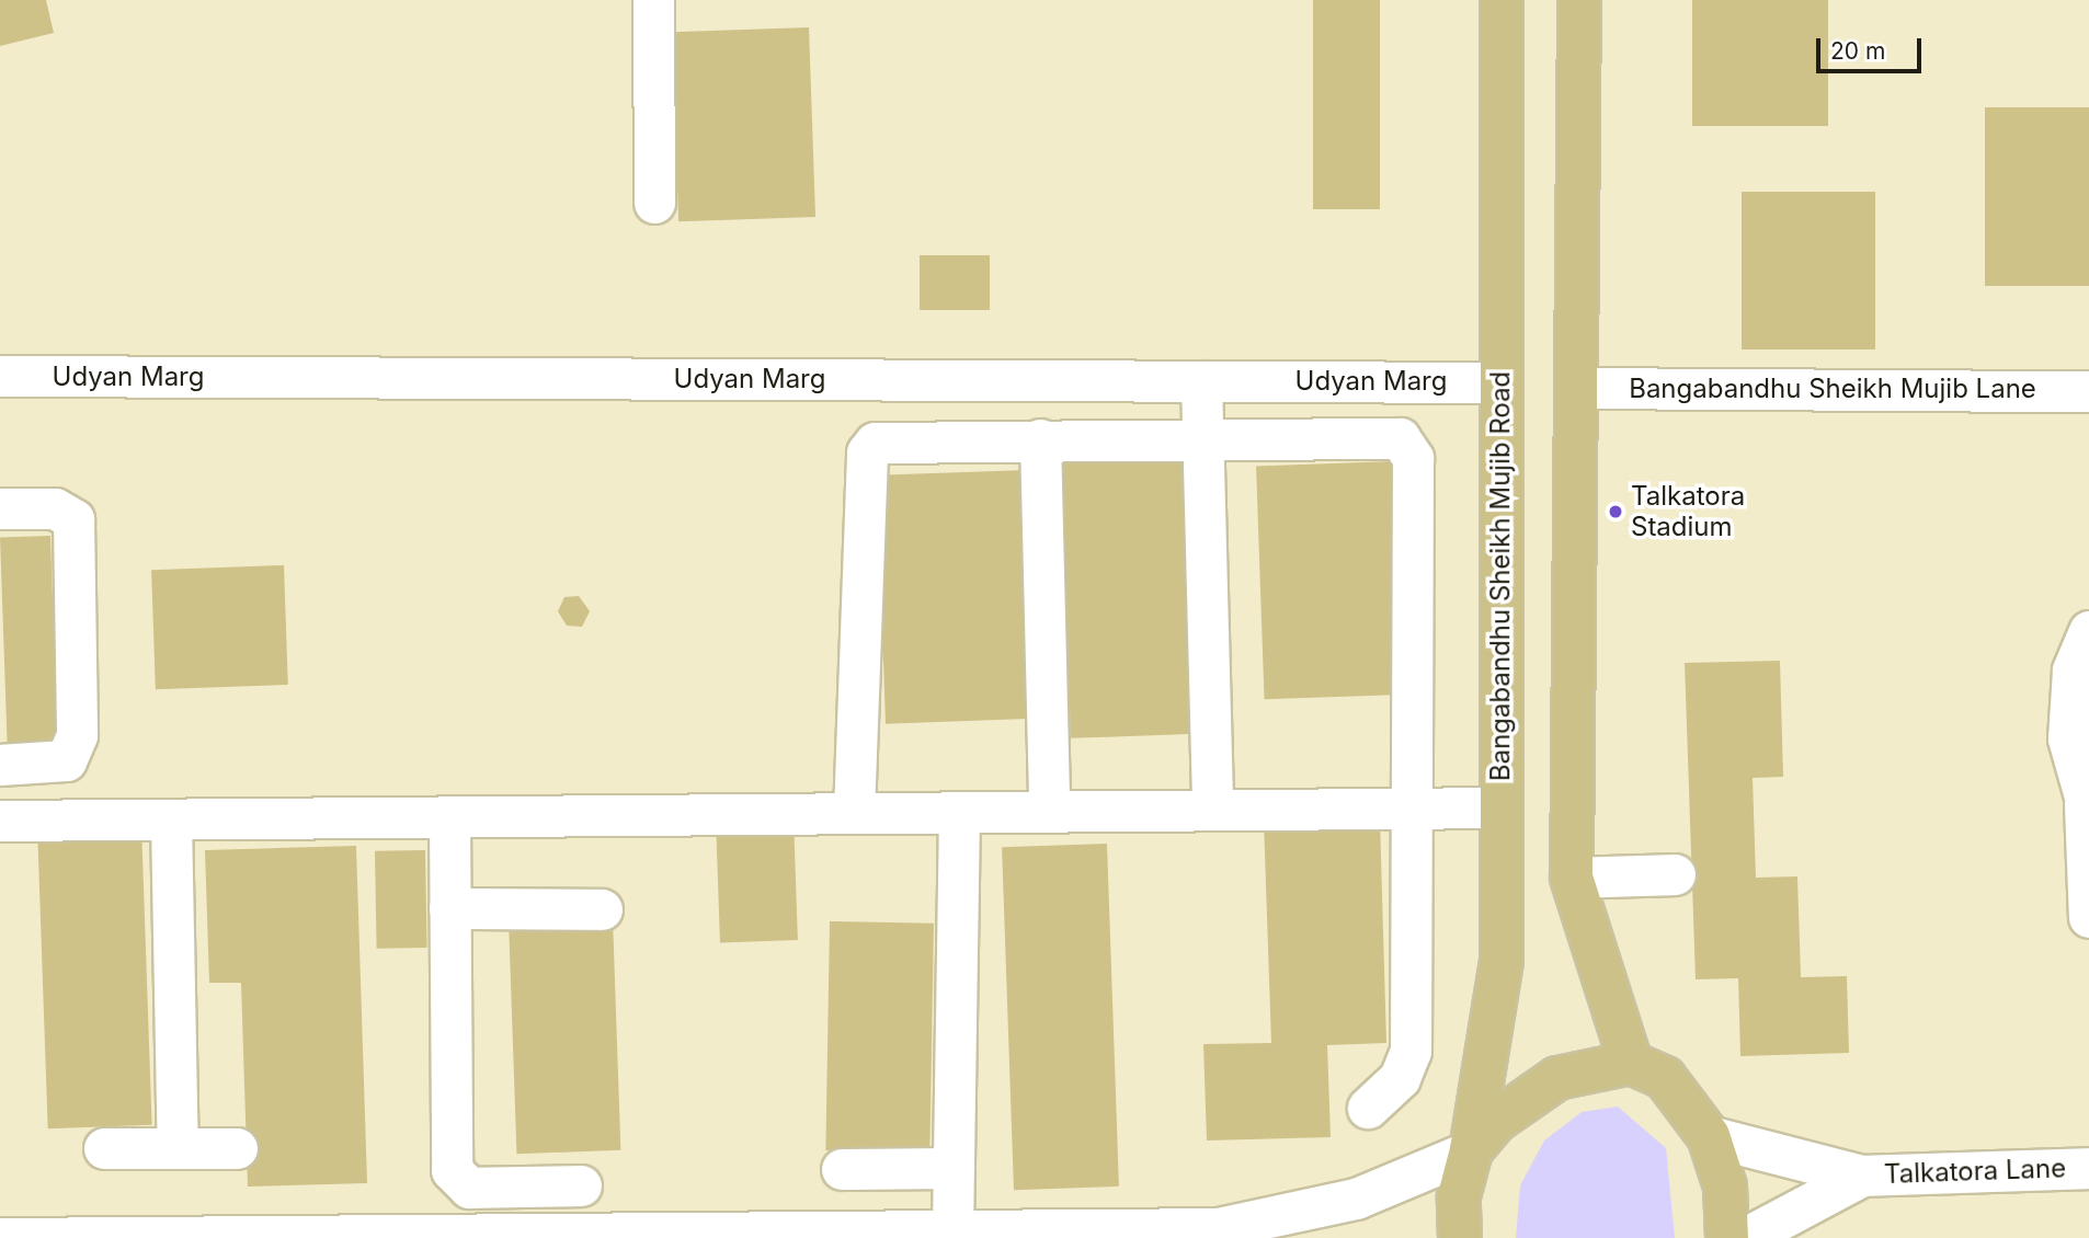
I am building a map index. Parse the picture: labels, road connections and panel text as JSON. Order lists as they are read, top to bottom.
{
  "streets": {
    "main road": ["Bangabandhu Sheikh Mujib Road"],
    "street": ["Udyan Marg", "Bangabandhu Sheikh Mujib Lane", "Talkatora Lane"]
  },
  "crossings": [
    ["Udyan Marg", "Bangabandhu Sheikh Mujib Road"]
  ],
  "places": ["Talkatora Stadium"],
  "scale_bar": "20 m"
}
